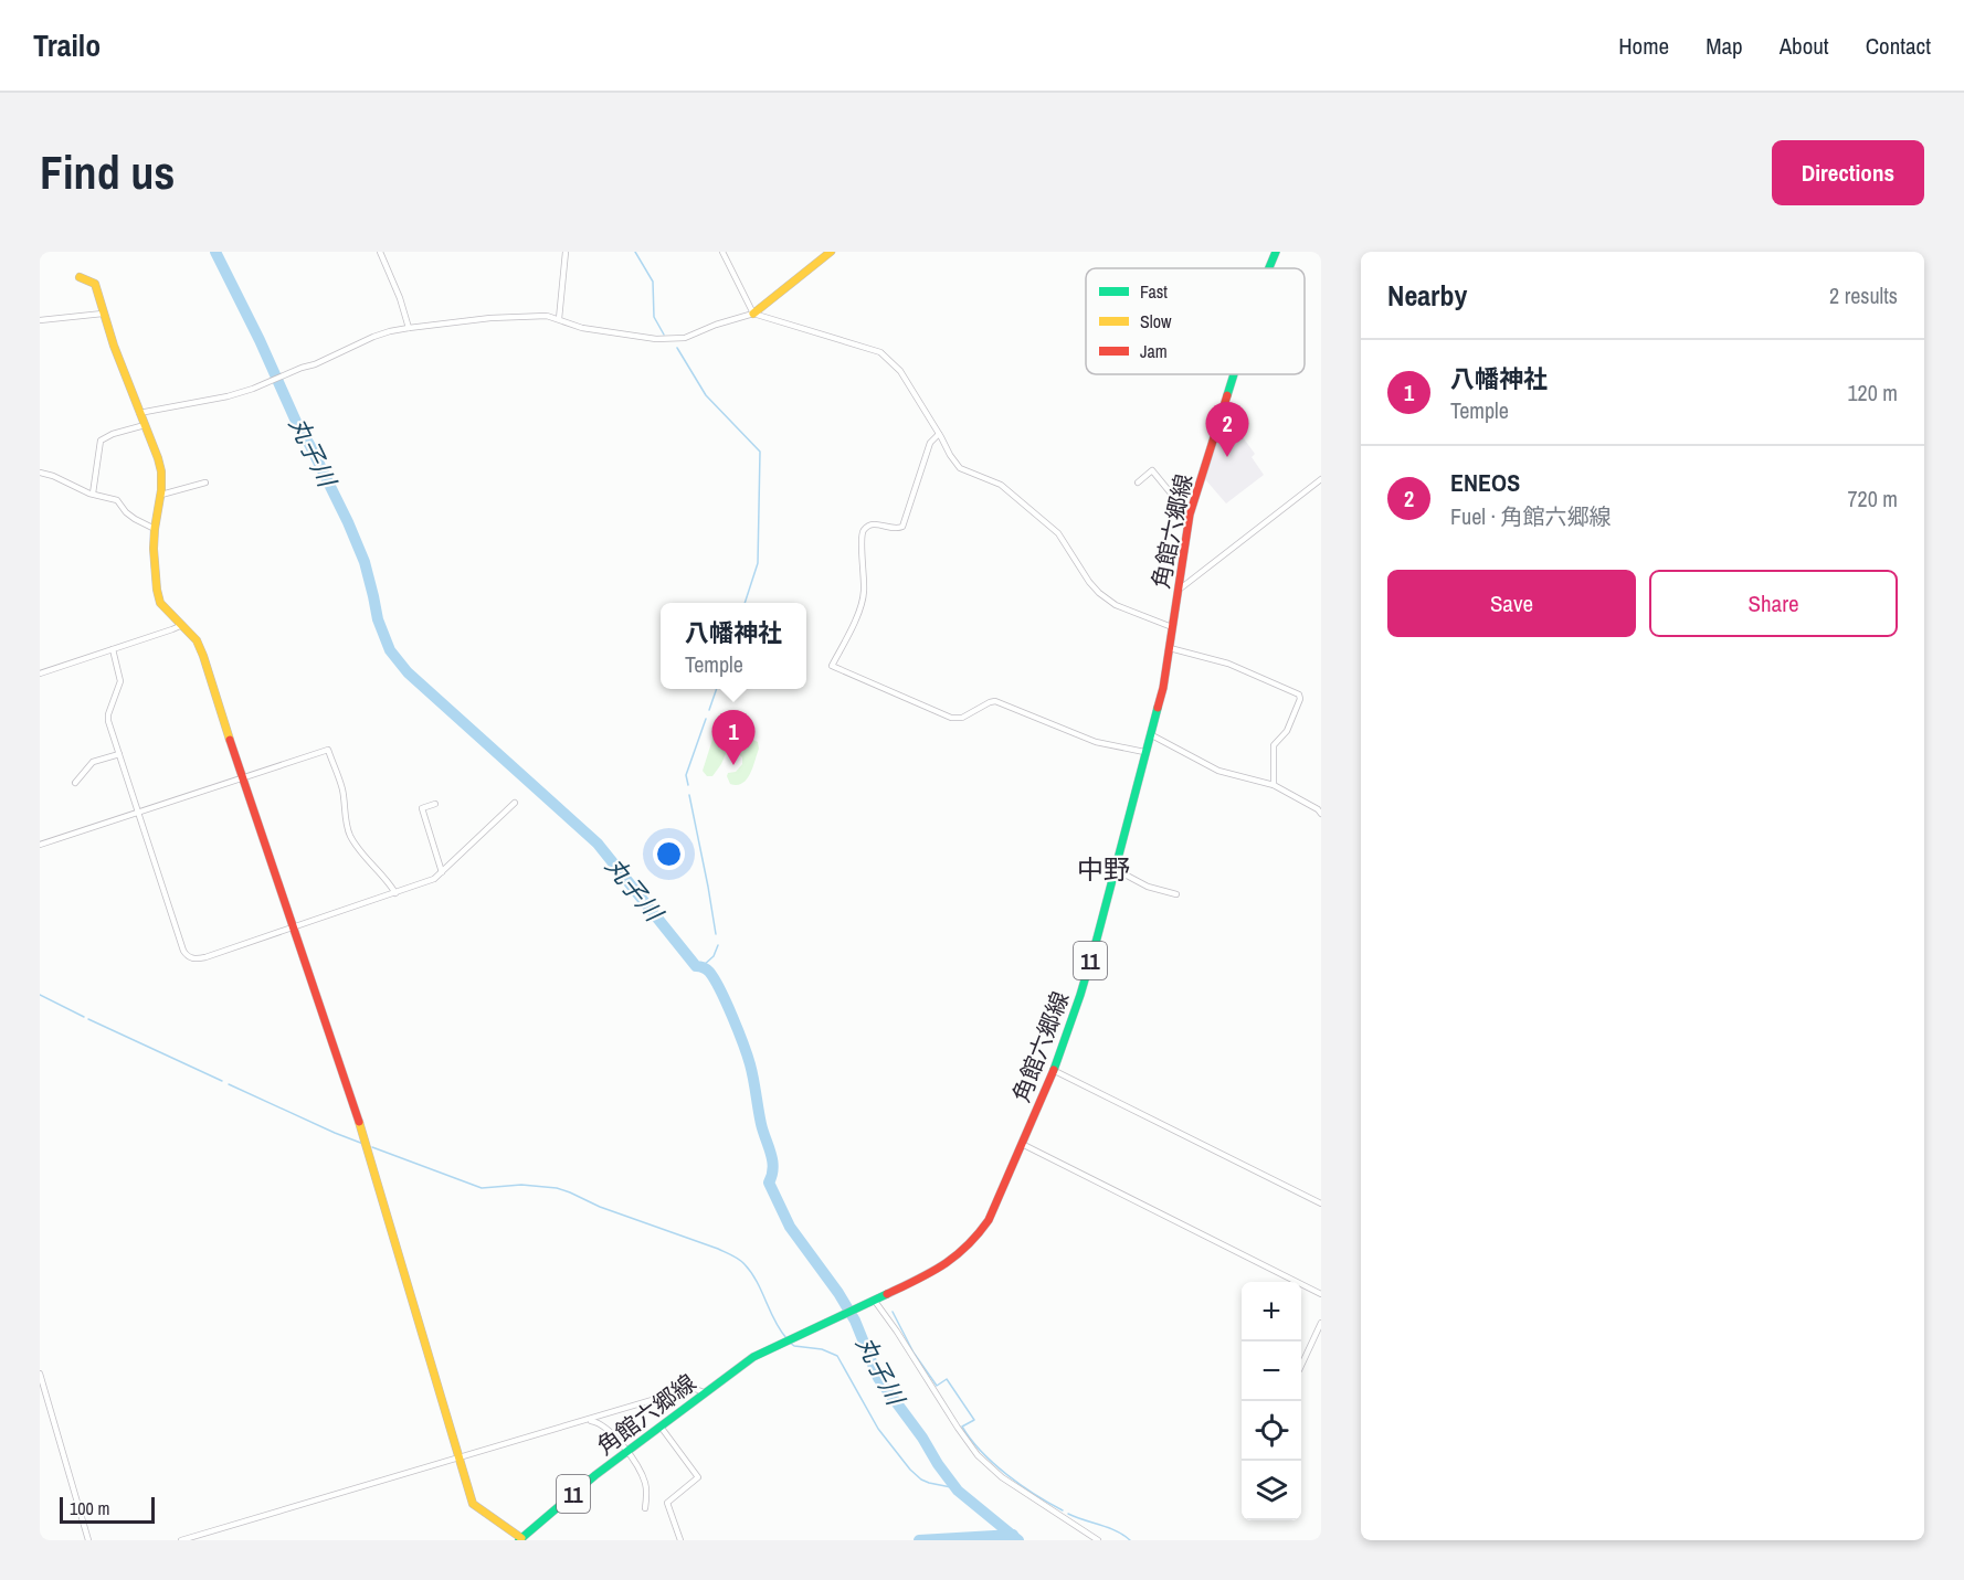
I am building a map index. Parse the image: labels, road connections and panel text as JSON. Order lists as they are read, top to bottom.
{
  "streets": {
    "main road": ["角館六郷線", "11"]
  },
  "districts": ["中野"],
  "water": ["丸子川"],
  "legend": ["Fast", "Slow", "Jam"],
  "scale_bar": "100 m",
  "page": {
    "header": "Trailo",
    "nav": [
      "Home",
      "Map",
      "About",
      "Contact"
    ],
    "buttons": [
      "Directions",
      ["Save", "Share"]
    ],
    "title": "Find us",
    "heading": ["Nearby", "2 results"],
    "list": [
      {
        "mark": "1",
        "name": "八幡神社",
        "note": "Temple",
        "value": "120 m"
      },
      {
        "mark": "2",
        "name": "ENEOS",
        "note": "Fuel · 角館六郷線",
        "value": "720 m"
      }
    ],
    "pins": ["2", "1"],
    "popup": ["八幡神社", "Temple"],
    "map_buttons": ["+", "−"],
    "scale": "100 m"
  }
}
